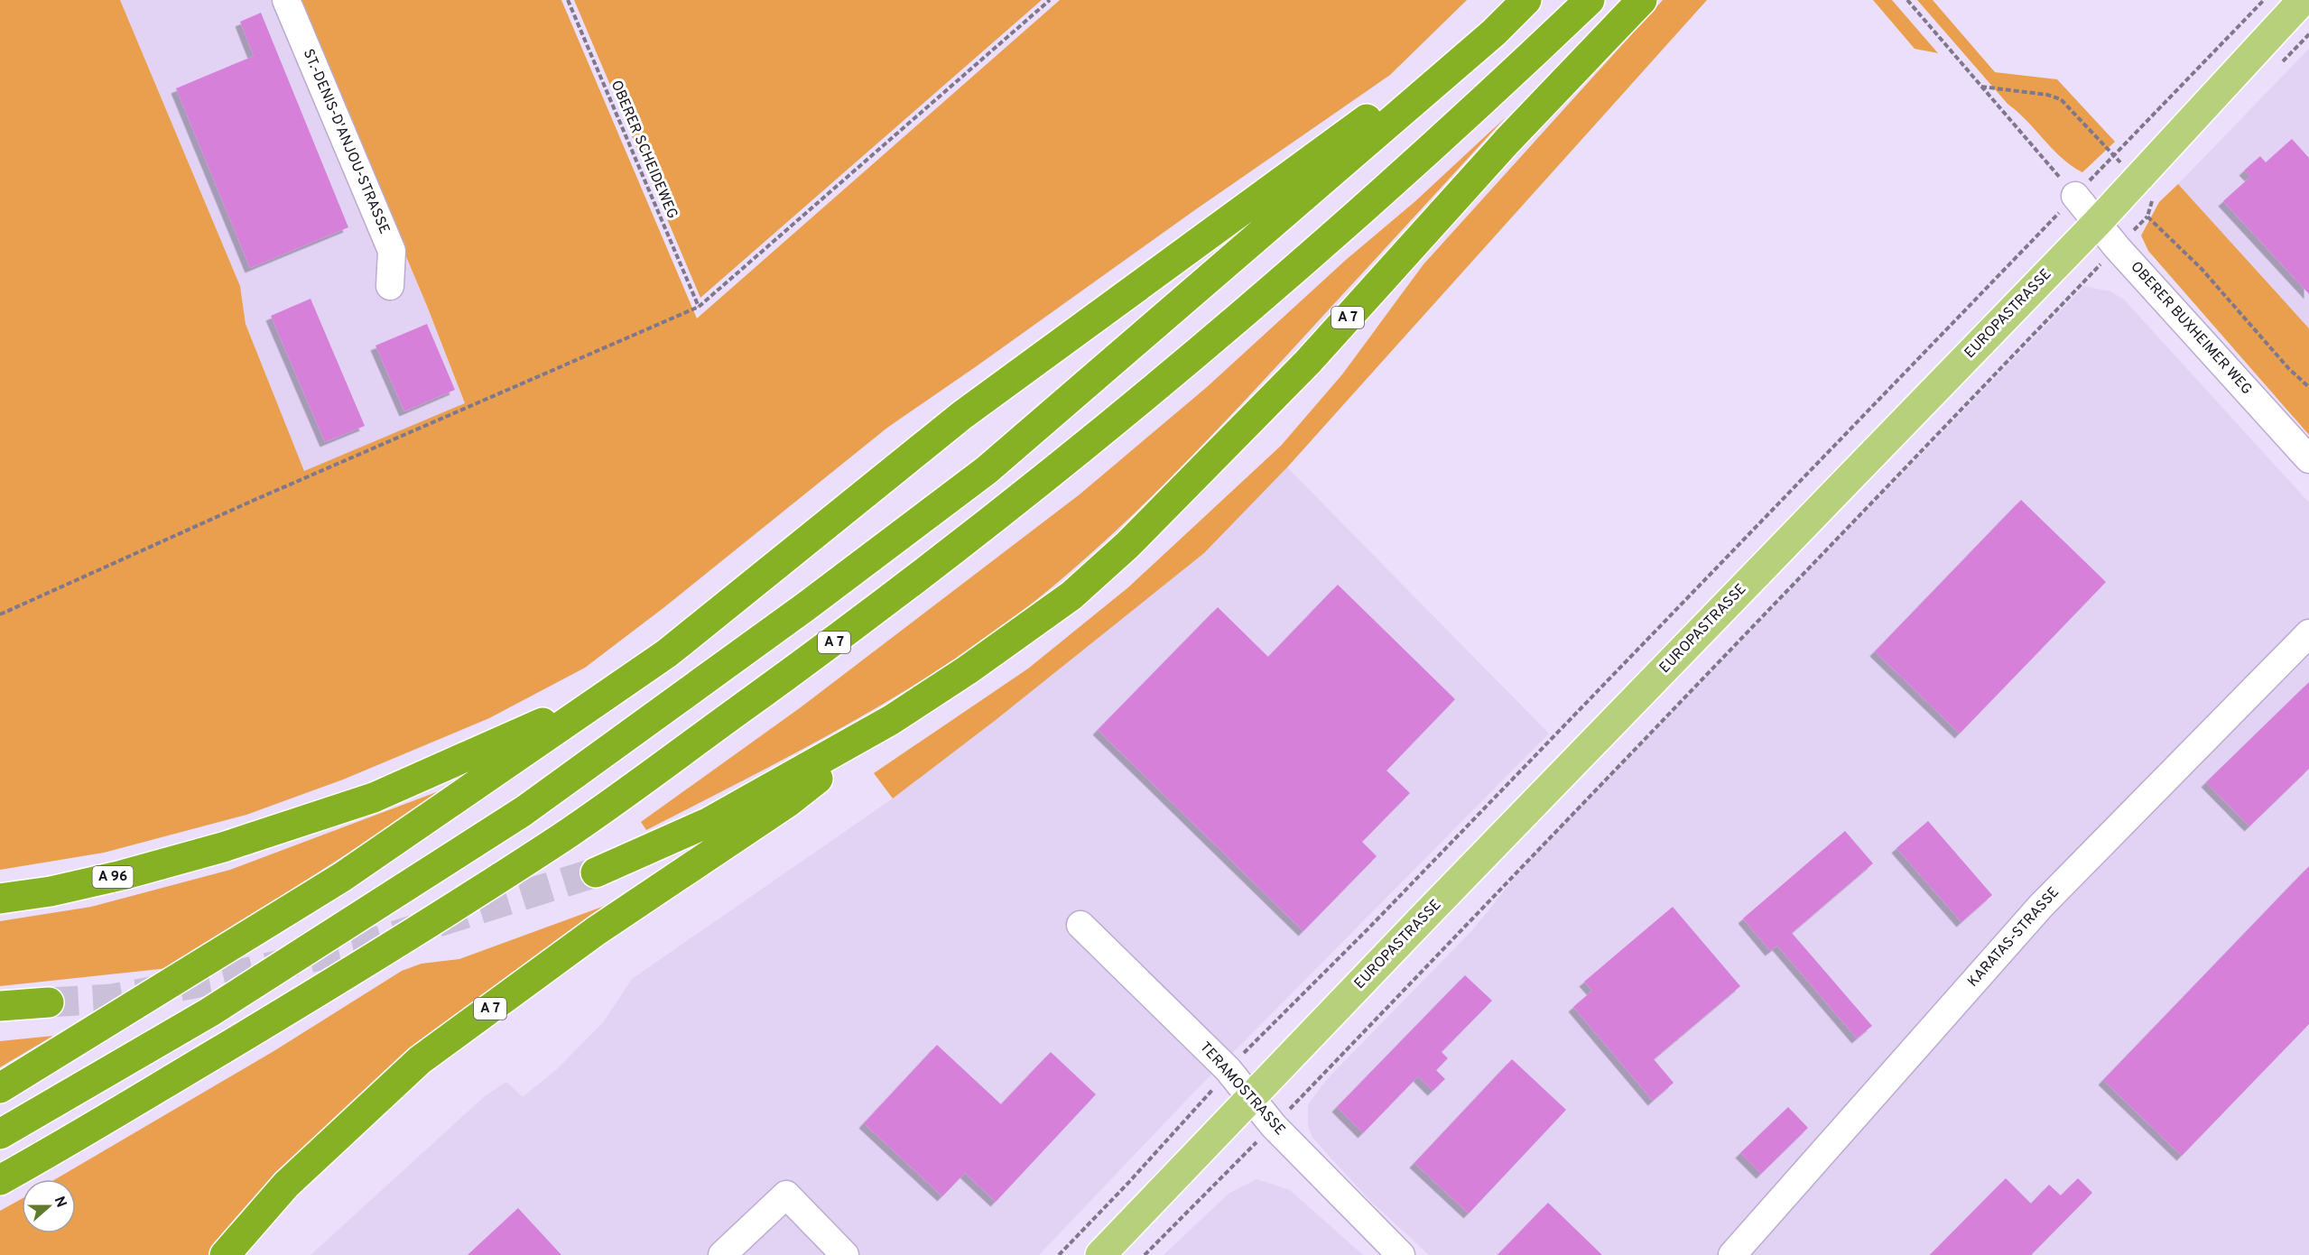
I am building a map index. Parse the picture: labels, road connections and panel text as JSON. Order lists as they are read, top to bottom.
{
  "streets": {
    "highway": ["A 7", "A 96"],
    "main road": ["EUROPASTRASSE"],
    "street": [
      "ST.-DENIS-D'ANJOU-STRASSE",
      "OBERER BUXHEIMER WEG",
      "KARATAS-STRASSE",
      "TERAMOSTRASSE"
    ],
    "path": ["OBERER SCHEIDEWEG"]
  },
  "crossings": [
    ["EUROPASTRASSE", "OBERER BUXHEIMER WEG"],
    ["EUROPASTRASSE", "TERAMOSTRASSE"]
  ],
  "north": "right"
}
